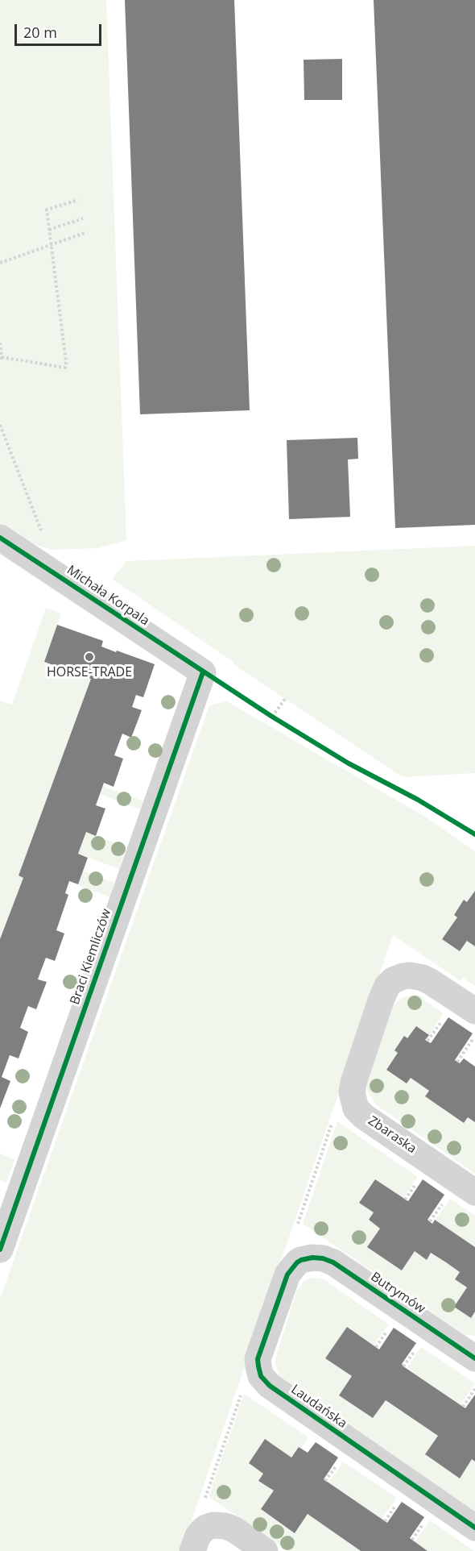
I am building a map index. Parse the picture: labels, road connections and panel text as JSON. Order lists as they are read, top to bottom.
{
  "streets": {
    "street": [
      "Michała Korpala",
      "Braci Kiemliczów",
      "Zbaraska",
      "Butrymów",
      "Laudańska"
    ]
  },
  "crossings": [
    ["Michała Korpala", "Braci Kiemliczów"],
    ["Butrymów", "Laudańska"]
  ],
  "places": ["HORSE-TRADE"],
  "scale_bar": "20 m"
}
